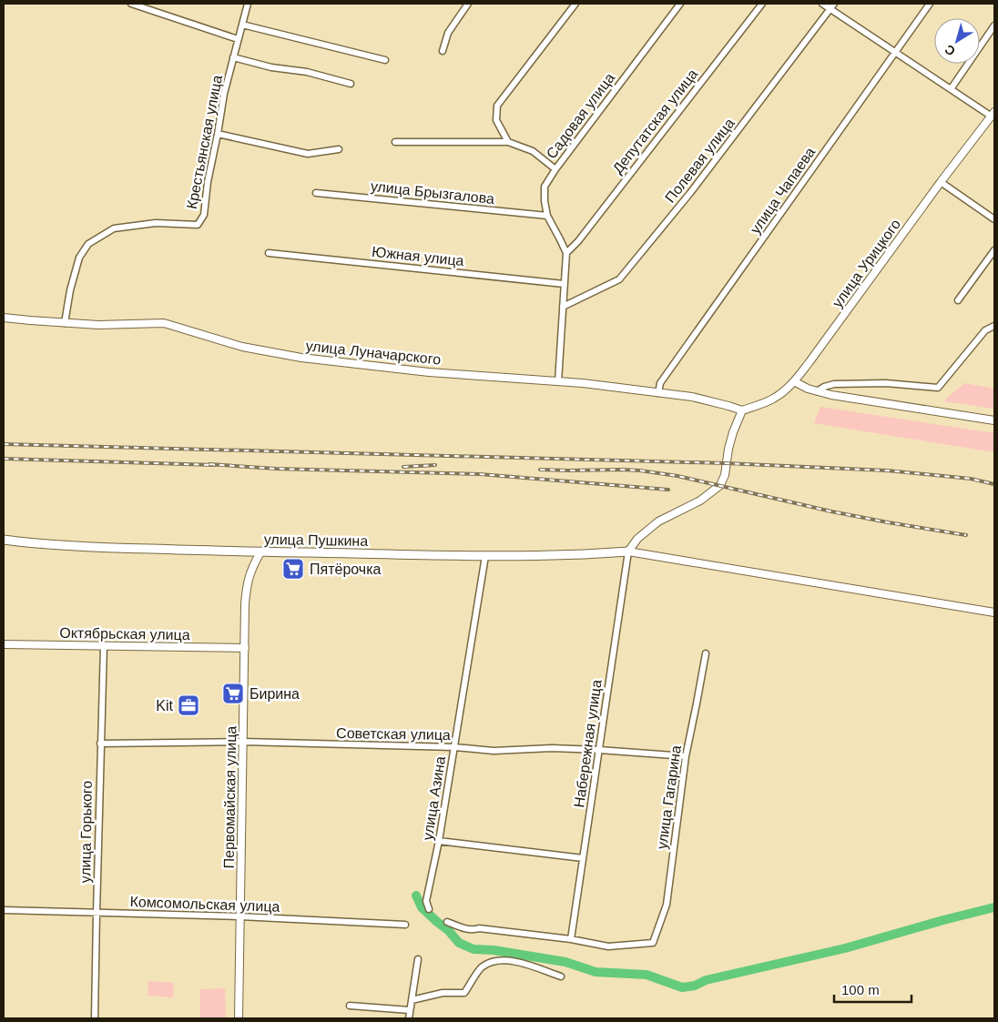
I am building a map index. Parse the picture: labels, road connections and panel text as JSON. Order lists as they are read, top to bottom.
{
  "streets": {
    "main road": ["улица Пушкина"],
    "street": [
      "Садовая улица",
      "Депутатская улица",
      "Крестьянская улица",
      "Полевая улица",
      "улица Чапаева",
      "улица Брызгалова",
      "Южная улица",
      "улица Урицкого",
      "улица Луначарского",
      "Октябрьская улица",
      "Советская улица",
      "Набережная улица",
      "Первомайская улица",
      "улица Гагарина",
      "улица Азина",
      "улица Горького",
      "Комсомольская улица"
    ]
  },
  "crossings": [
    ["Садовая улица", "Депутатская улица"],
    ["Садовая улица", "улица Брызгалова"],
    ["Крестьянская улица", "улица Луначарского"],
    ["улица Чапаева", "улица Луначарского"],
    ["улица Урицкого", "улица Луначарского"],
    ["улица Пушкина", "Набережная улица"],
    ["улица Пушкина", "Первомайская улица"],
    ["улица Пушкина", "улица Азина"],
    ["Октябрьская улица", "Первомайская улица"],
    ["Октябрьская улица", "улица Горького"],
    ["Советская улица", "Набережная улица"],
    ["Советская улица", "Первомайская улица"],
    ["Советская улица", "улица Гагарина"],
    ["Советская улица", "улица Азина"],
    ["Советская улица", "улица Горького"],
    ["Набережная улица", "улица Гагарина"],
    ["Первомайская улица", "Комсомольская улица"],
    ["улица Горького", "Комсомольская улица"]
  ],
  "places": {
    "supermarket": ["Пятёрочка", "Бирина"],
    "office": ["Kit"]
  },
  "scale_bar": "100 m",
  "north": "bottom left"
}
